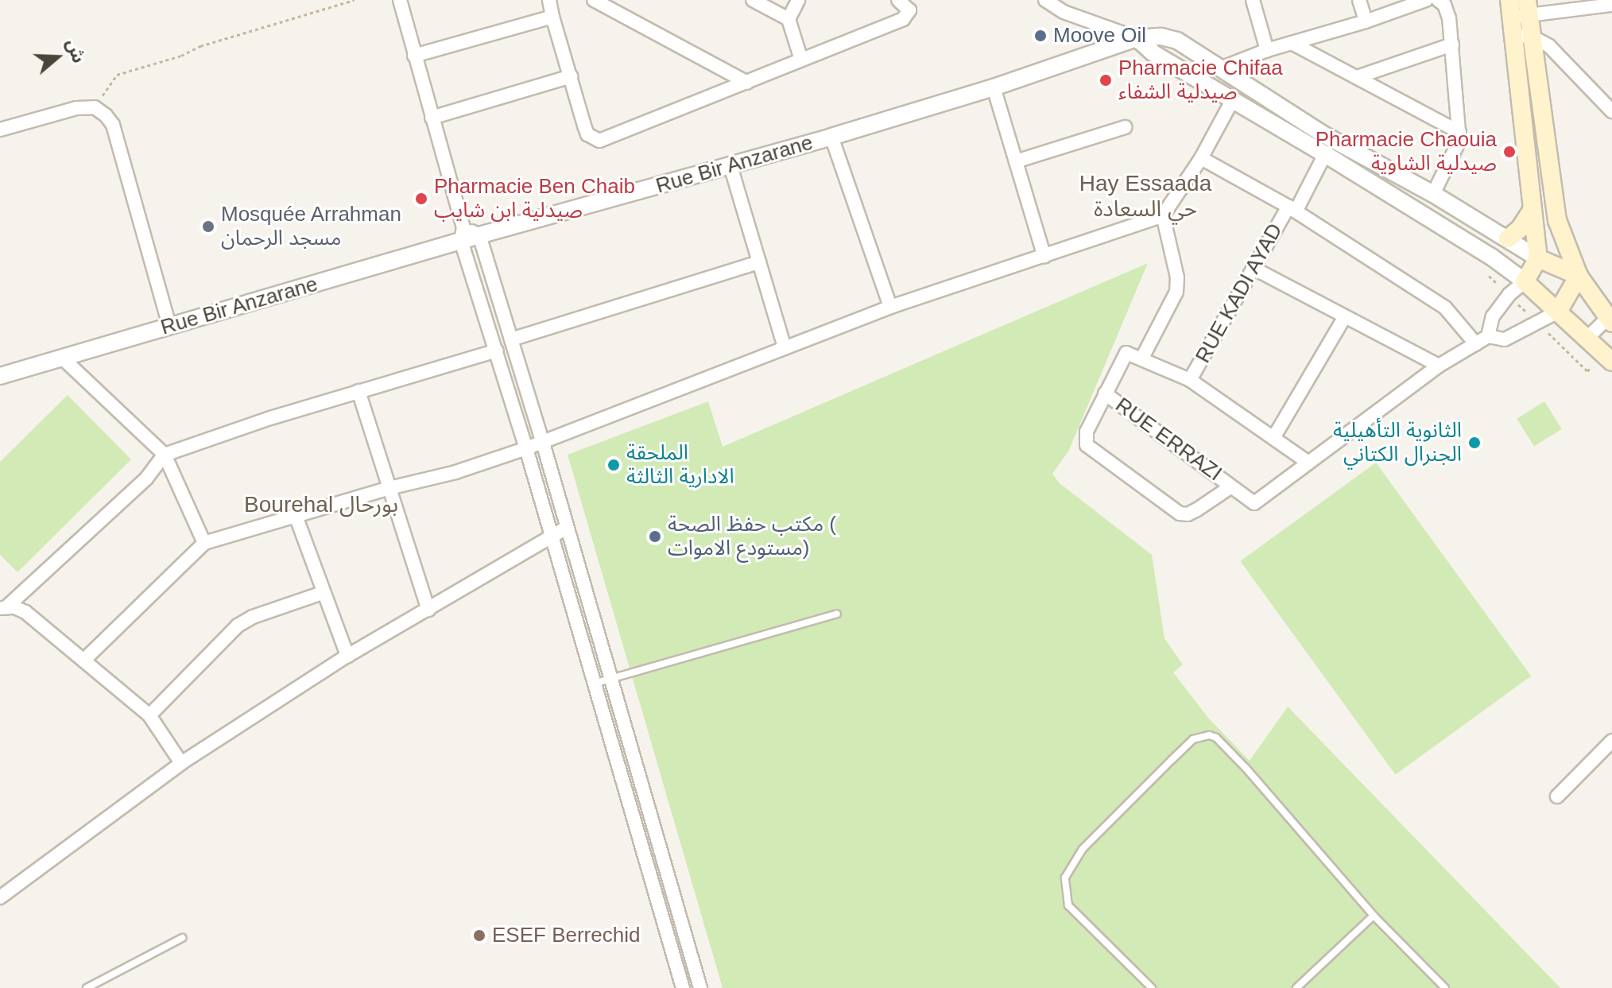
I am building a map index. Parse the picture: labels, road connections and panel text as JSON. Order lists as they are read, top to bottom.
{
  "streets": {
    "street": ["Rue Bir Anzarane", "RUE KADI AYAD", "RUE ERRAZI"]
  },
  "crossings": [
    ["RUE KADI AYAD", "RUE ERRAZI"]
  ],
  "districts": ["Hay Essaada حي السعادة", "Bourehal بورحال"],
  "places": [
    "Moove Oil",
    "Pharmacie Chifaa صيدلية الشفاء",
    "Pharmacie Chaouia صيدلية الشاوية",
    "Pharmacie Ben Chaib صيدلية ابن شايب",
    "Mosquée Arrahman مسجد الرحمان",
    "الثانوية التأهيلية الجنرال الكتاني",
    "الملحقة الادارية الثالثة",
    "مكتب حفظ الصحة ( مستودع الاموات)",
    "ESEF Berrechid"
  ],
  "north": "right"
}
